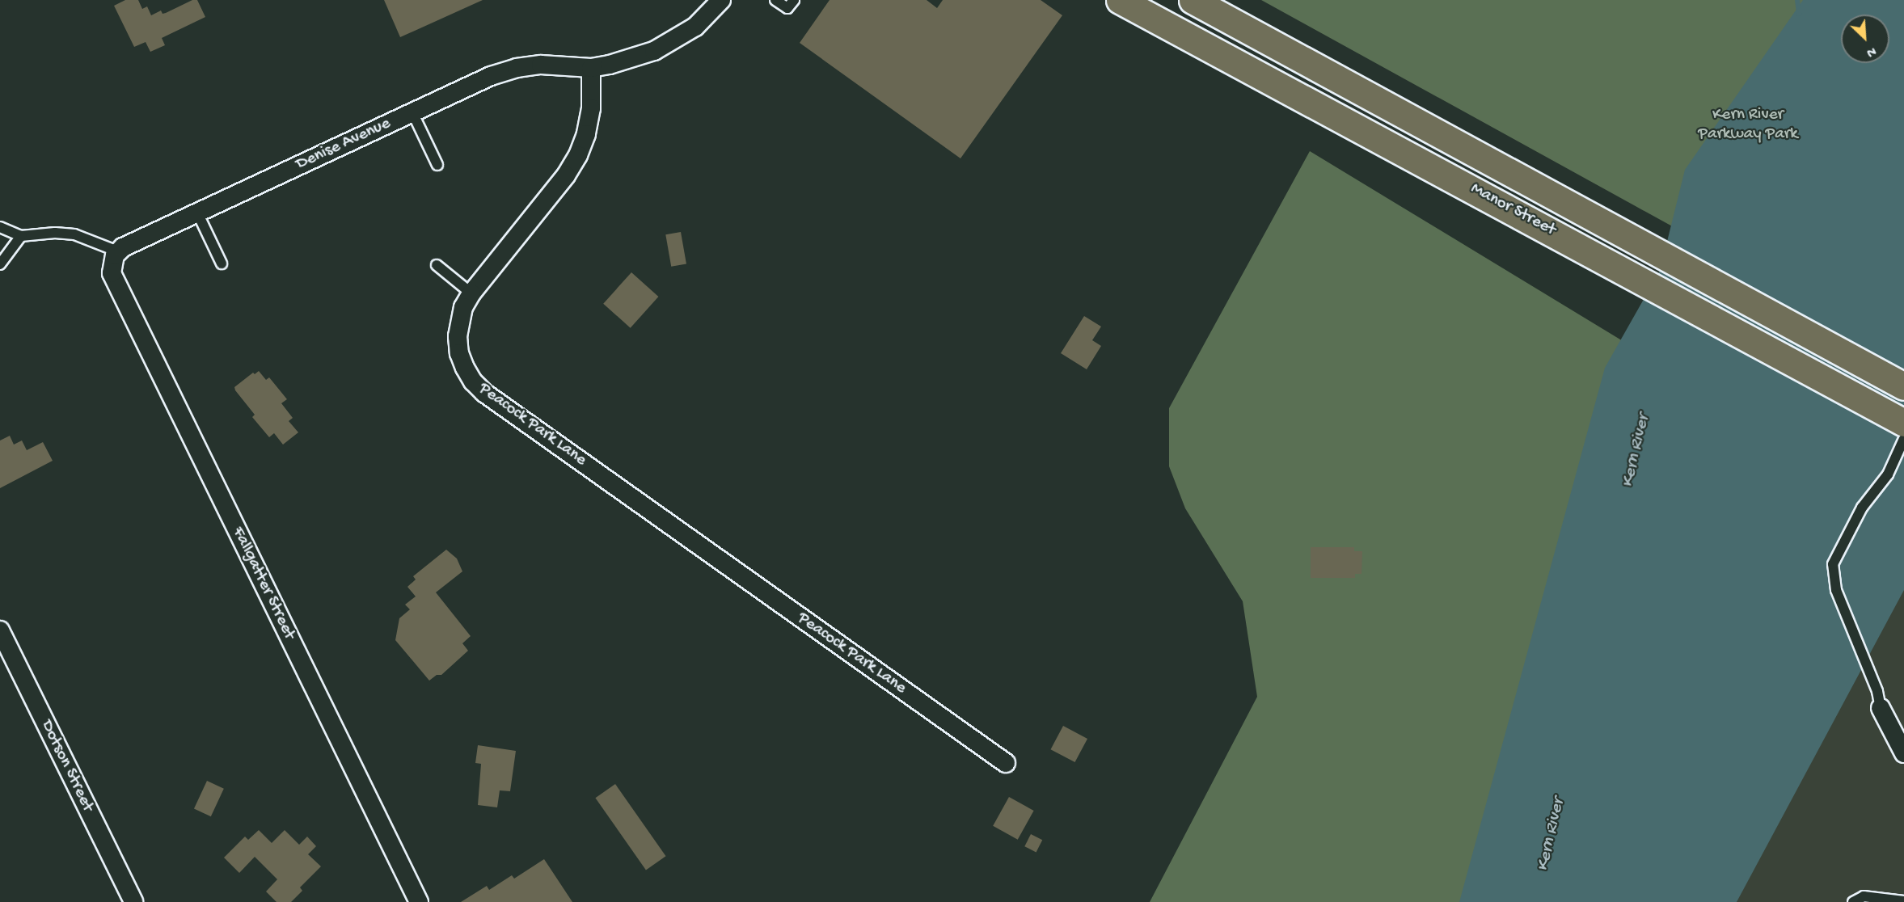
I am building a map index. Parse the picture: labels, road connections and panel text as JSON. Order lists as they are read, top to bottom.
{
  "streets": {
    "main road": ["Manor Street"],
    "street": [
      "Denise Avenue",
      "Peacock Park Lane",
      "Fallgatter Street",
      "Dotson Street"
    ]
  },
  "crossings": [
    ["Denise Avenue", "Peacock Park Lane"],
    ["Denise Avenue", "Fallgatter Street"]
  ],
  "water": ["Kern River"],
  "parks": ["Kern River Parkway Park"],
  "north": "bottom right"
}
